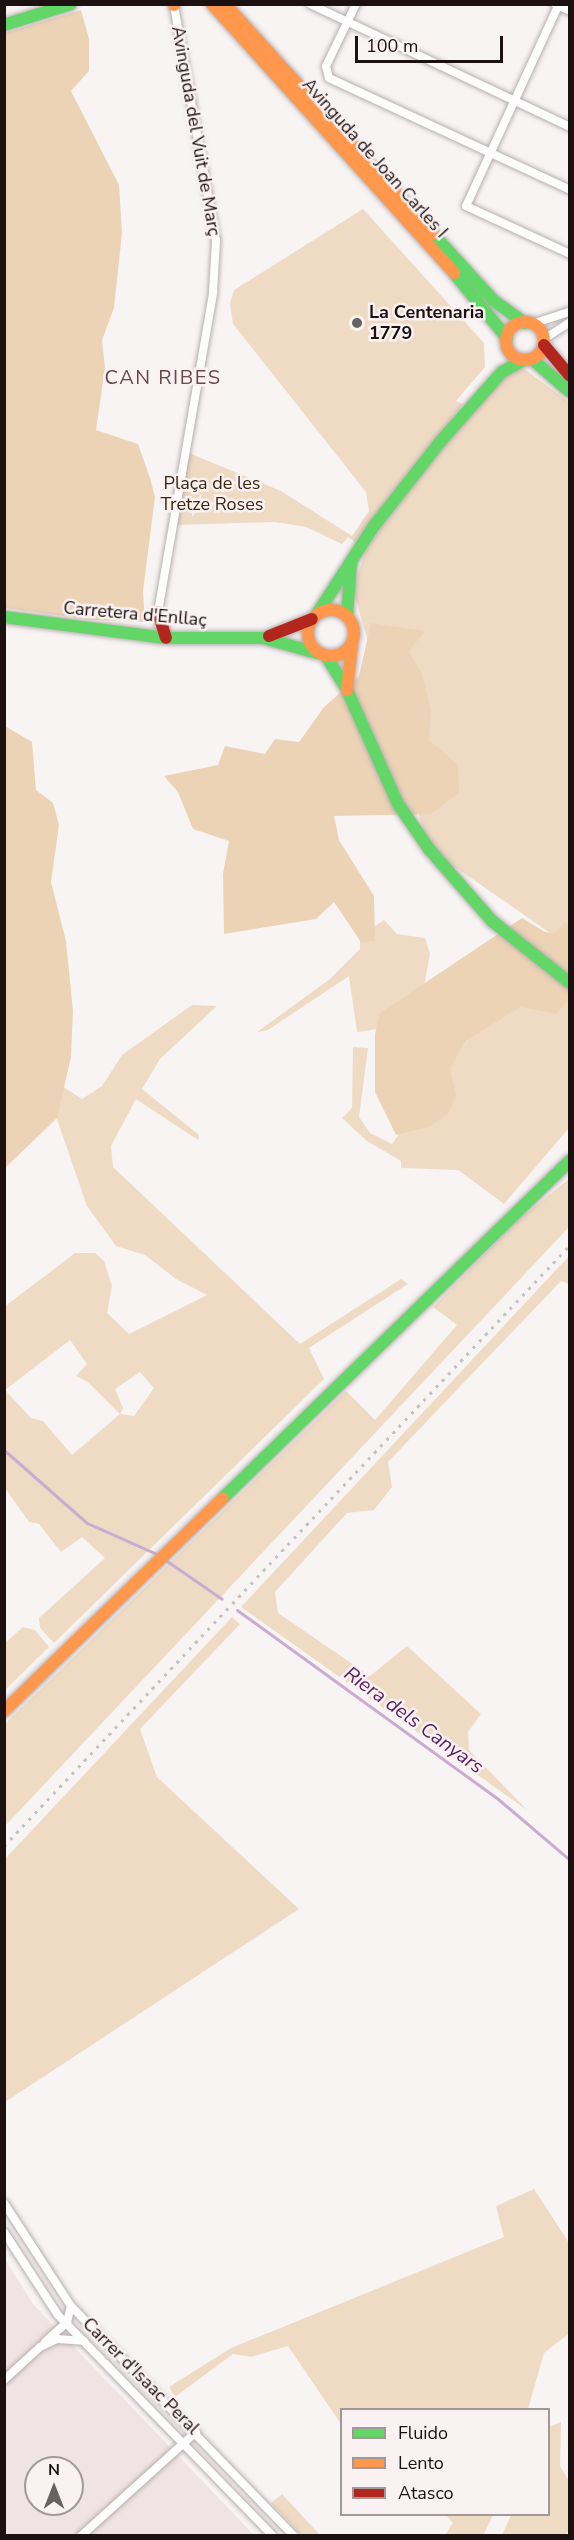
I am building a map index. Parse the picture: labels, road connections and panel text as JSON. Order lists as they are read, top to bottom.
{
  "streets": {
    "street": [
      "Avinguda del Vuit de Març",
      "Avinguda de Joan Carles I",
      "Carretera d'Enllaç",
      "Carrer d'Isaac Peral"
    ]
  },
  "districts": ["CAN RIBES"],
  "water": ["Riera dels Canyars"],
  "parks": ["Plaça de les Tretze Roses"],
  "places": ["La Centenaria 1779"],
  "legend": ["Fluido", "Lento", "Atasco"],
  "scale_bar": "100 m",
  "north": "top"
}
